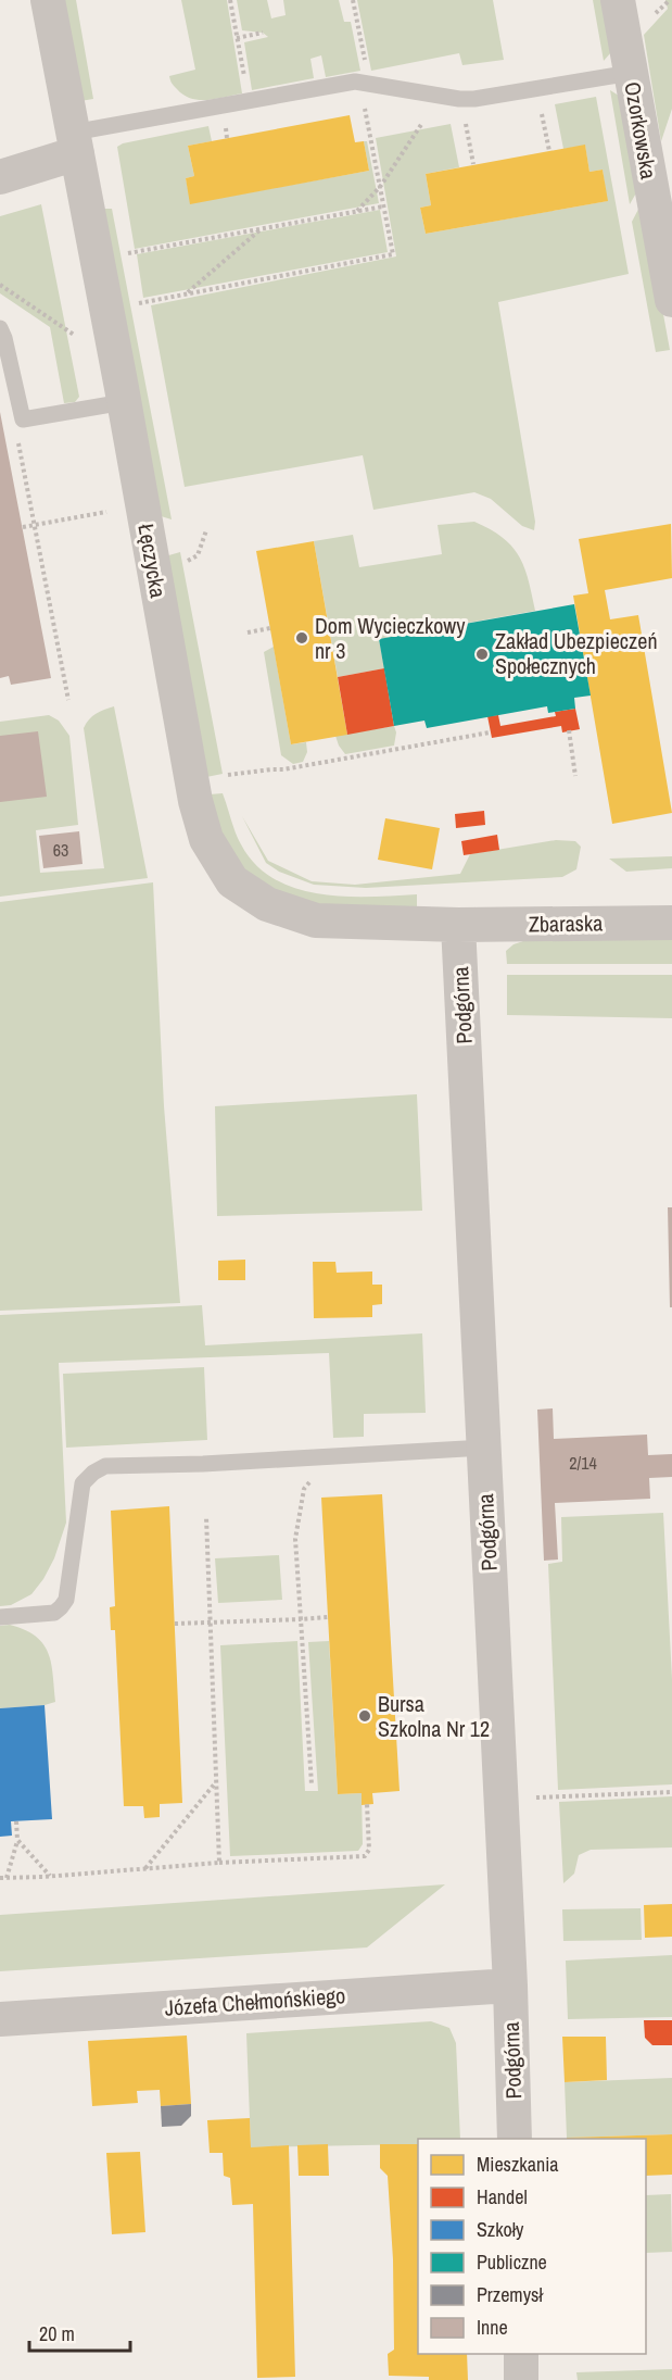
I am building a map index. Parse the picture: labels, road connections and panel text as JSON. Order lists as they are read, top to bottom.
{
  "streets": {
    "street": [
      "Ozorkowska",
      "Łęczycka",
      "Zbaraska",
      "Podgórna",
      "Józefa Chełmońskiego"
    ]
  },
  "crossings": [
    ["Łęczycka", "Zbaraska"],
    ["Łęczycka", "Podgórna"],
    ["Zbaraska", "Podgórna"],
    ["Podgórna", "Józefa Chełmońskiego"]
  ],
  "places": ["Dom Wycieczkowy nr 3", "Zakład Ubezpieczeń Społecznych", "Bursa Szkolna Nr 12"],
  "house_numbers": ["63", "2/14"],
  "legend": [
    "Mieszkania",
    "Handel",
    "Szkoły",
    "Publiczne",
    "Przemysł",
    "Inne"
  ],
  "scale_bar": "20 m"
}
